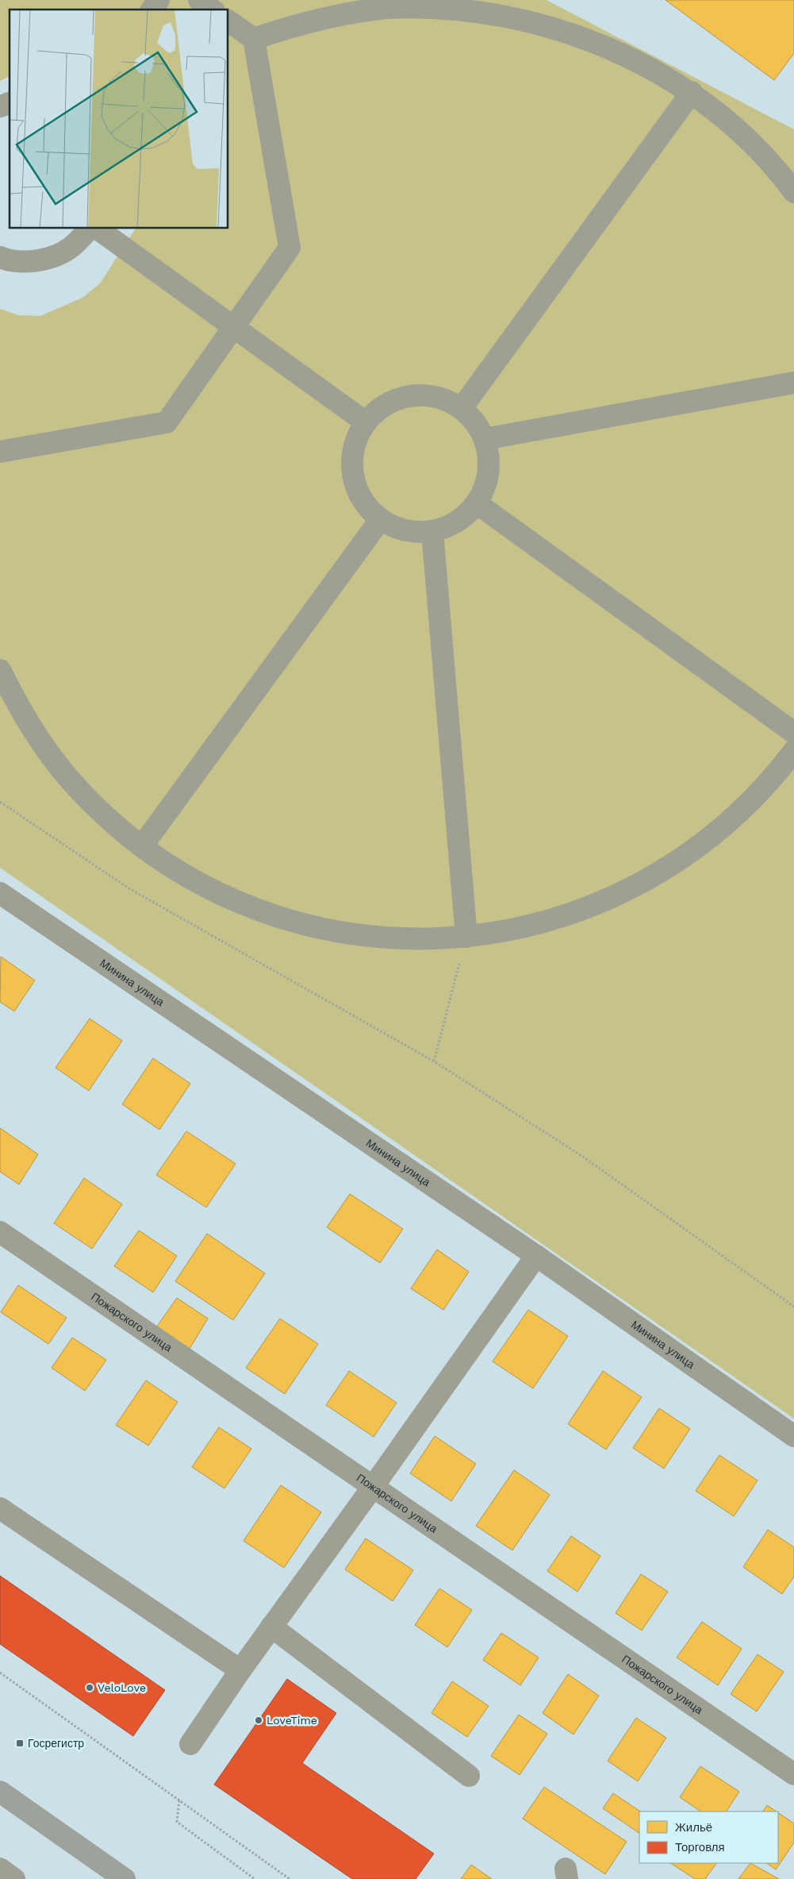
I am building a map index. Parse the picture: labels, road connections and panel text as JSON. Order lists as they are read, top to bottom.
{
  "streets": {
    "street": ["Минина улица", "Пожарского улица"]
  },
  "places": {
    "other": ["VeloLove", "LoveTime"],
    "transit": ["Госрегистр"]
  },
  "legend": ["Жильё", "Торговля"]
}
